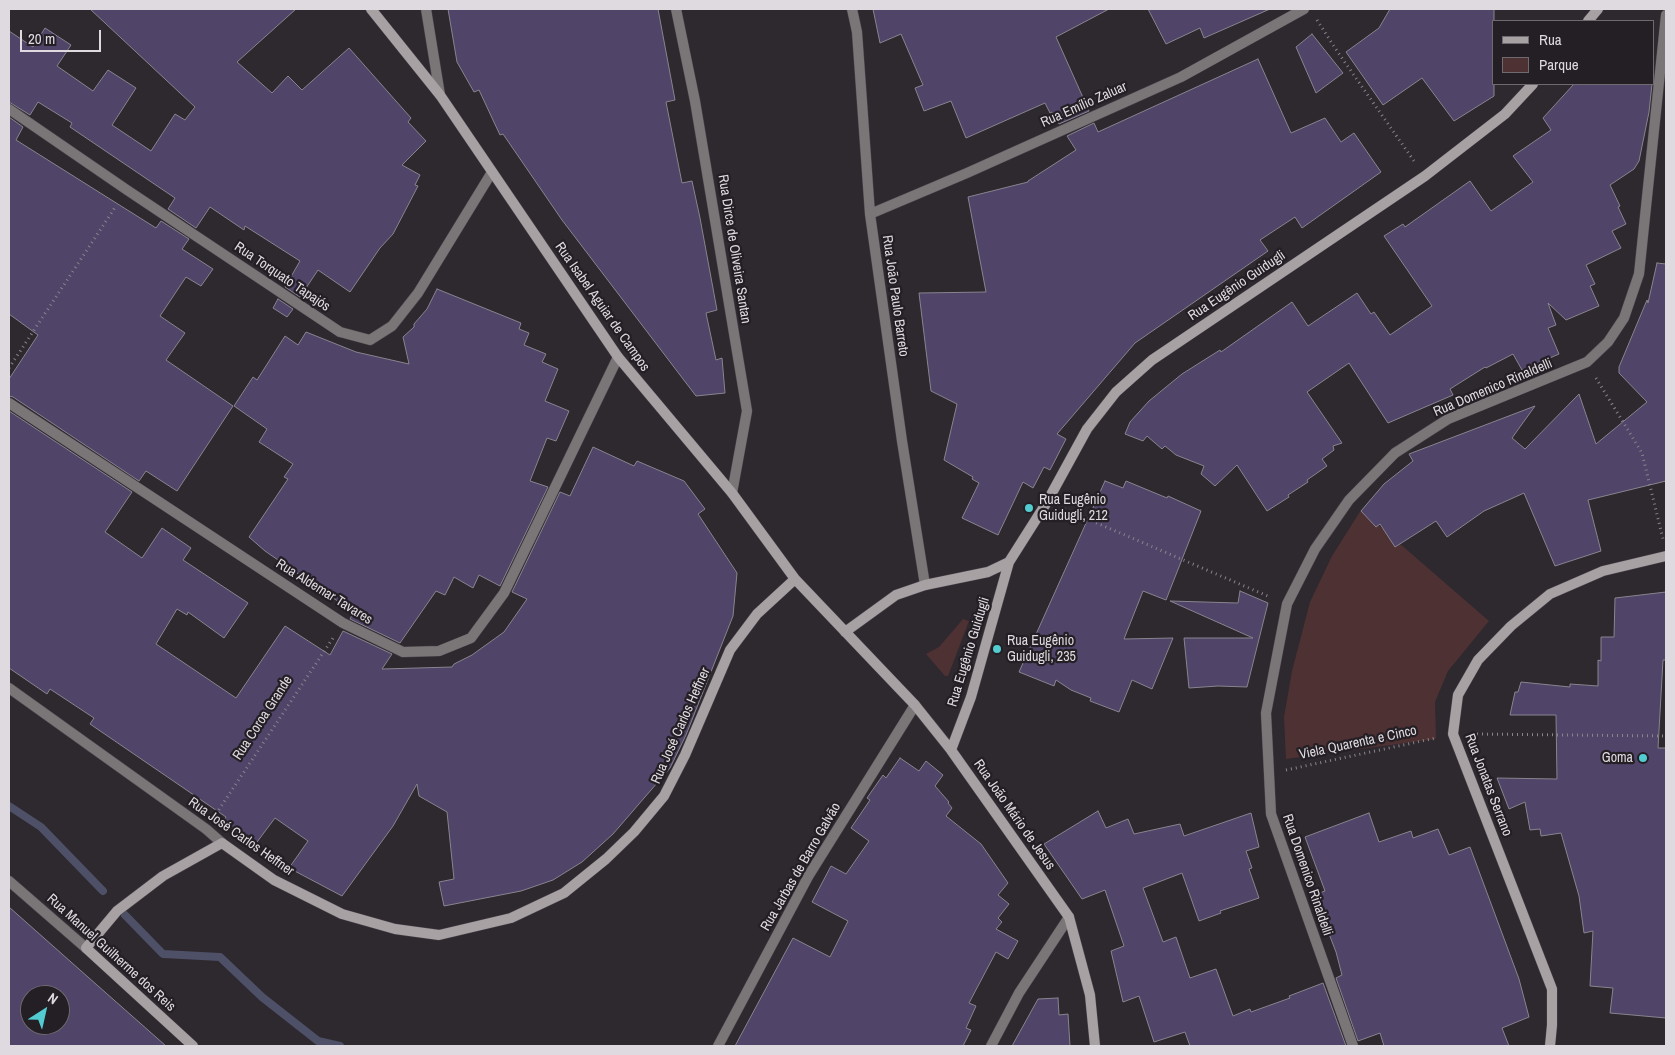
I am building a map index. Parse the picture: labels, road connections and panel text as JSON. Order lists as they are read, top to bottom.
{
  "streets": {
    "main road": [
      "Rua Eugênio Guidugli",
      "Rua Isabel Aguiar de Campos",
      "Rua José Carlos Heffner",
      "Rua Jonatas Serrano",
      "Rua João Mário de Jesus",
      "Rua Manuel Guilherme dos Reis"
    ],
    "street": [
      "Rua Emílio Zaluar",
      "Rua Dirce de Oliveira Santan",
      "Rua Torquato Tapajós",
      "Rua João Paulo Barreto",
      "Rua Domenico Rinaldelli",
      "Rua Aldemar Tavares",
      "Rua Jarbas de Barro Galvão"
    ],
    "path": ["Rua Coroa Grande", "Viela Quarenta e Cinco"]
  },
  "crossings": [
    ["Rua Emílio Zaluar", "Rua João Paulo Barreto"],
    ["Rua Dirce de Oliveira Santan", "Rua Isabel Aguiar de Campos"],
    ["Rua Torquato Tapajós", "Rua Isabel Aguiar de Campos"],
    ["Rua Eugênio Guidugli", "Rua João Mário de Jesus"],
    ["Rua Isabel Aguiar de Campos", "Rua Aldemar Tavares"],
    ["Rua Isabel Aguiar de Campos", "Rua José Carlos Heffner"],
    ["Rua Isabel Aguiar de Campos", "Rua João Mário de Jesus"],
    ["Rua Domenico Rinaldelli", "Viela Quarenta e Cinco"],
    ["Rua Aldemar Tavares", "Rua Coroa Grande"],
    ["Rua Coroa Grande", "Rua José Carlos Heffner"],
    ["Viela Quarenta e Cinco", "Rua Jonatas Serrano"],
    ["Rua João Mário de Jesus", "Rua Jarbas de Barro Galvão"]
  ],
  "places": ["Rua Eugênio Guidugli, 212", "Rua Eugênio Guidugli, 235", "Goma"],
  "legend": ["Rua", "Parque"],
  "scale_bar": "20 m",
  "north": "top right"
}
